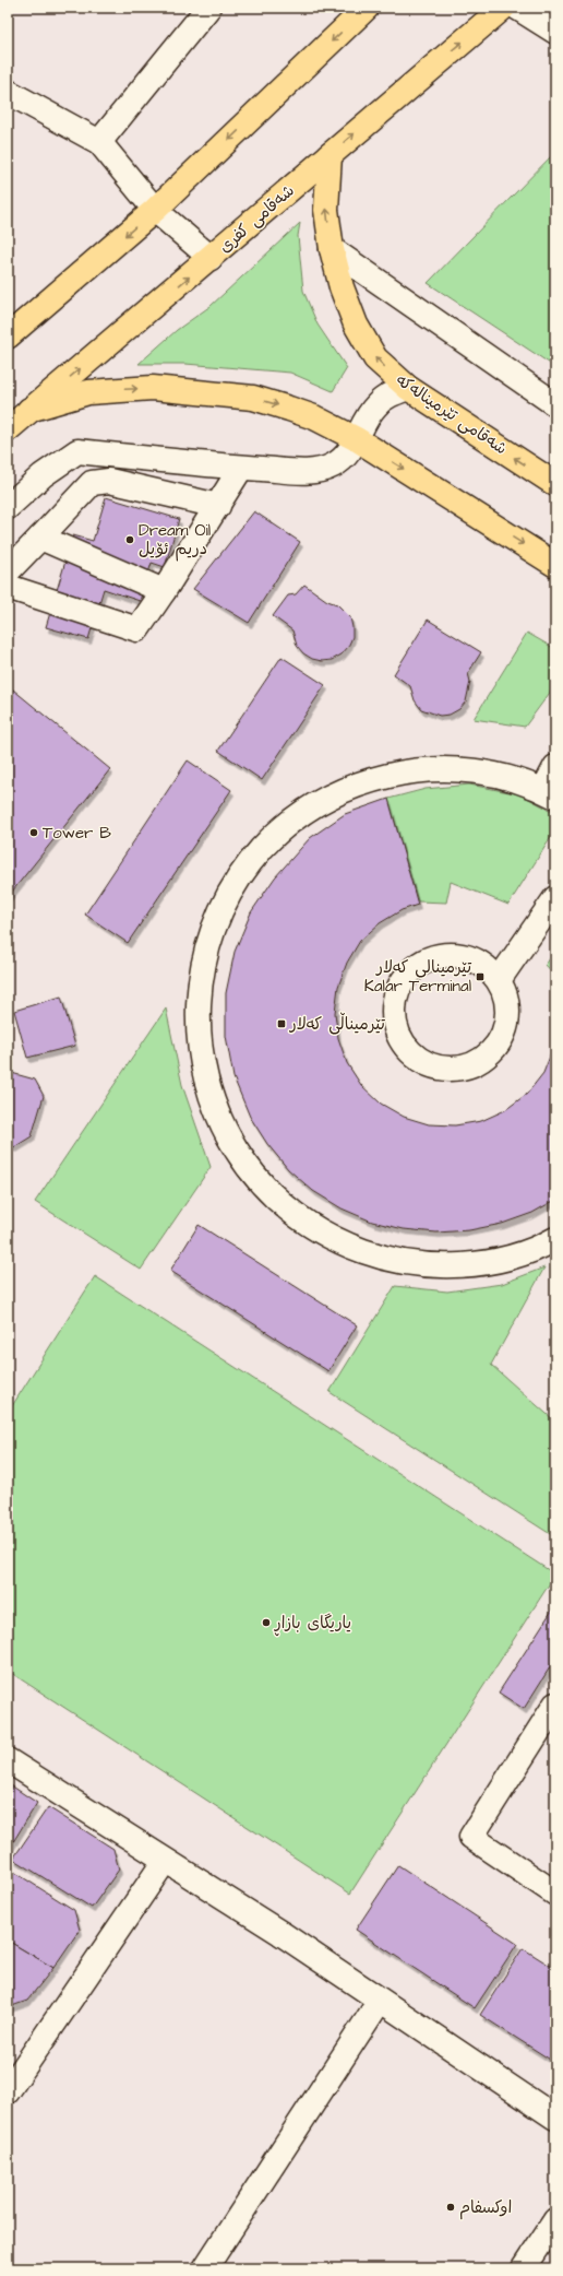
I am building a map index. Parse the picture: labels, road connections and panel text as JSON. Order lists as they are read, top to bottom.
{
  "streets": {
    "main road": ["شەقامی کفری", "شەقامی تێرمینالەکە"]
  },
  "crossings": [
    ["شەقامی کفری", "شەقامی تێرمینالەکە"]
  ],
  "places": {
    "other": [
      "Dream Oil دریم ئۆیل",
      "Tower B",
      "یاریگای بازاڕ",
      "اوكسفام"
    ],
    "transit": ["تێرمینالی کەلار Kalar Terminal", "تێرمیناڵی کەلار"]
  }
}
